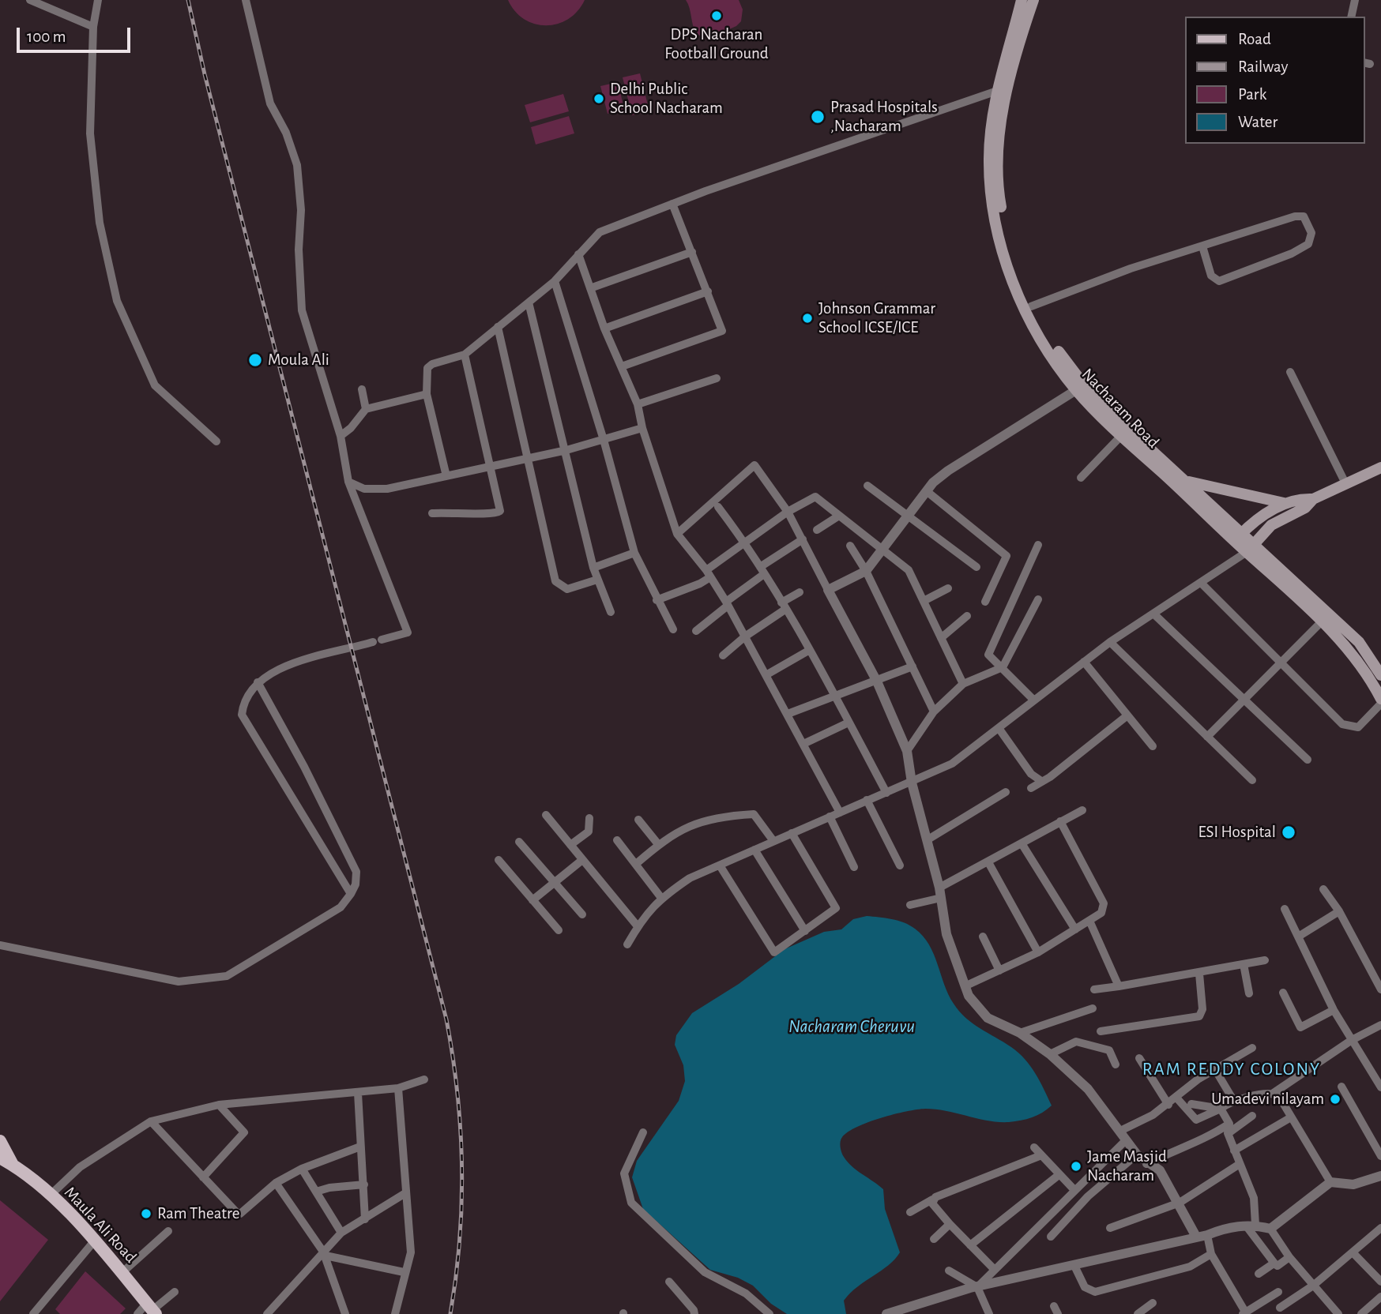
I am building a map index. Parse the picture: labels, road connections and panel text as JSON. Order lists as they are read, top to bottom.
{
  "streets": {
    "main road": ["Nacharam Road", "Maula Ali Road"]
  },
  "districts": ["RAM REDDY COLONY"],
  "water": ["Nacharam Cheruvu"],
  "places": [
    "DPS Nacharan Football Ground",
    "Delhi Public School Nacharam",
    "Prasad Hospitals ,Nacharam",
    "Johnson Grammar School ICSE/ICE",
    "Moula Ali",
    "ESI Hospital",
    "Umadevi nilayam",
    "Jame Masjid Nacharam",
    "Ram Theatre"
  ],
  "legend": [
    "Road",
    "Railway",
    "Park",
    "Water"
  ],
  "scale_bar": "100 m"
}
